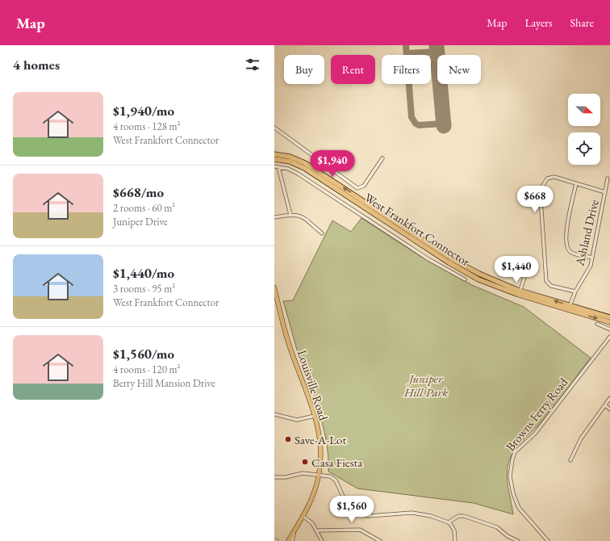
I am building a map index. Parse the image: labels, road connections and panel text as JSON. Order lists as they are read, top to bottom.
{
  "streets": {
    "highway": ["West Frankfort Connector"],
    "main road": ["Louisville Road"],
    "street": ["Ashland Drive", "Browns Ferry Road"]
  },
  "crossings": [
    ["West Frankfort Connector", "Ashland Drive"]
  ],
  "parks": ["Juniper Hill Park"],
  "places": ["Save-A-Lot", "Casa Fiesta"],
  "north": "right",
  "page": {
    "header": "Map",
    "nav": ["Map", "Layers", "Share"],
    "heading": "4 homes",
    "chip": [
      "Buy",
      "Rent",
      "Filters",
      "New"
    ],
    "list": [
      {
        "name": "$1,940/mo",
        "note": "4 rooms · 128 m² · West Frankfort Connector"
      },
      {
        "name": "$668/mo",
        "note": "2 rooms · 60 m² · Juniper Drive"
      },
      {
        "name": "$1,440/mo",
        "note": "3 rooms · 95 m² · West Frankfort Connector"
      },
      {
        "name": "$1,560/mo",
        "note": "4 rooms · 120 m² · Berry Hill Mansion Drive"
      }
    ],
    "price": [
      "$1,940",
      "$668",
      "$1,440",
      "$1,560"
    ]
  }
}
